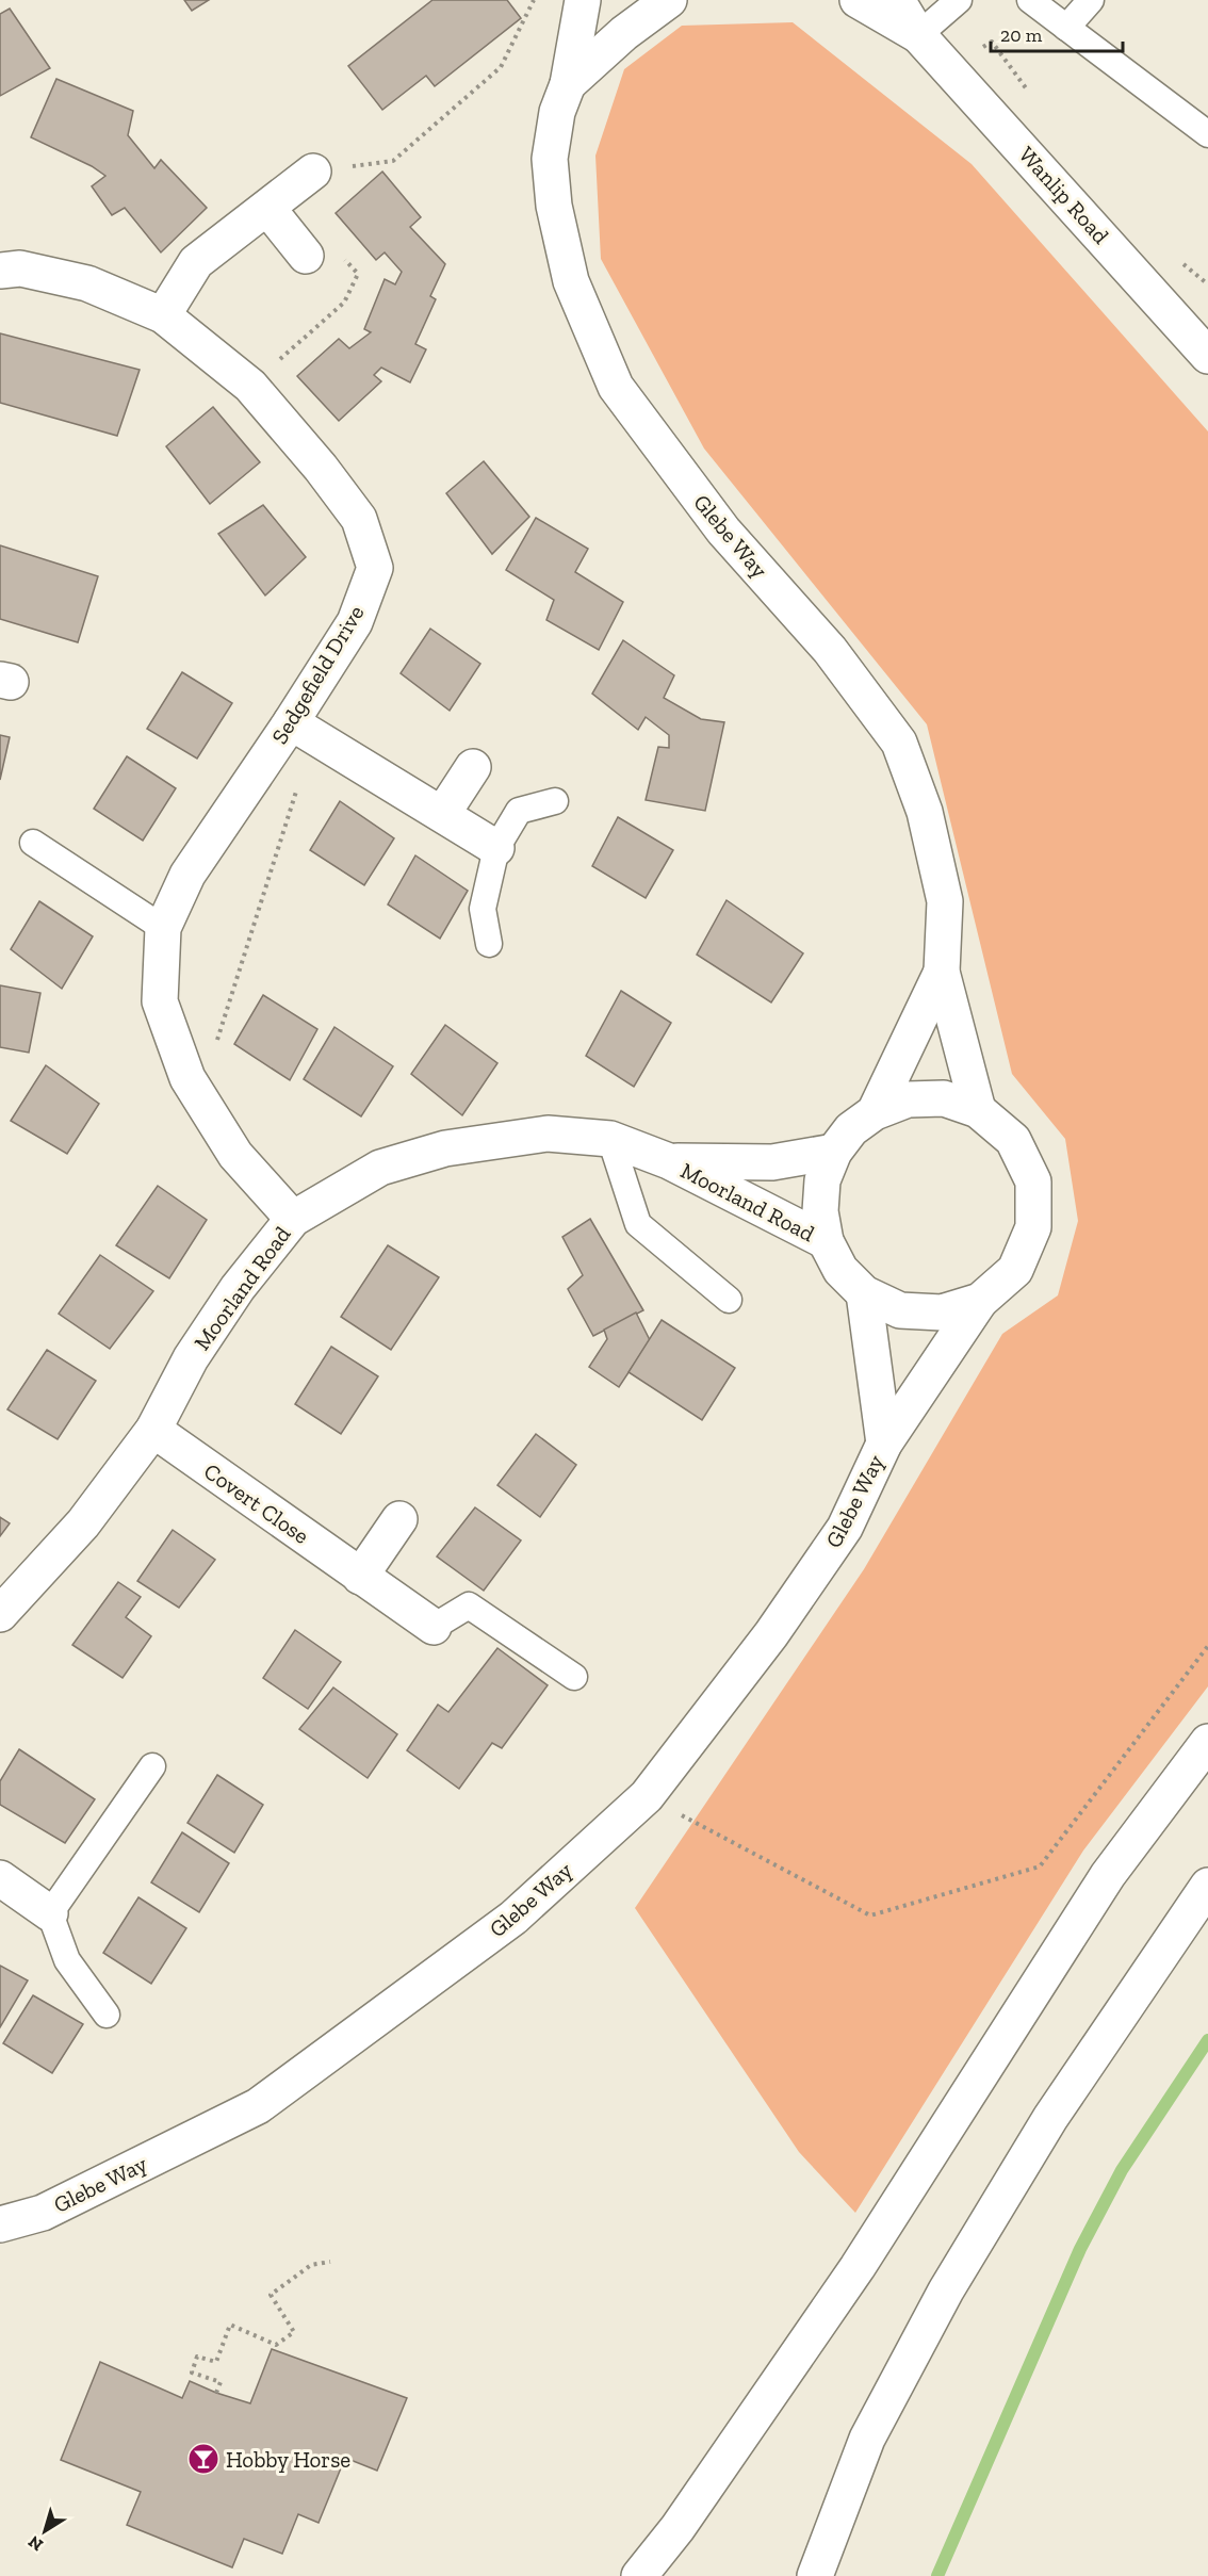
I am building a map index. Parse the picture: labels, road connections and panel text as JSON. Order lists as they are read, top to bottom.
{
  "streets": {
    "main road": [
      "Wanlip Road",
      "Glebe Way",
      "Sedgefield Drive",
      "Moorland Road",
      "Covert Close"
    ]
  },
  "crossings": [
    ["Glebe Way", "Moorland Road"],
    ["Sedgefield Drive", "Moorland Road"],
    ["Moorland Road", "Covert Close"]
  ],
  "places": {
    "bar": ["Hobby Horse"]
  },
  "scale_bar": "20 m",
  "north": "bottom left"
}
